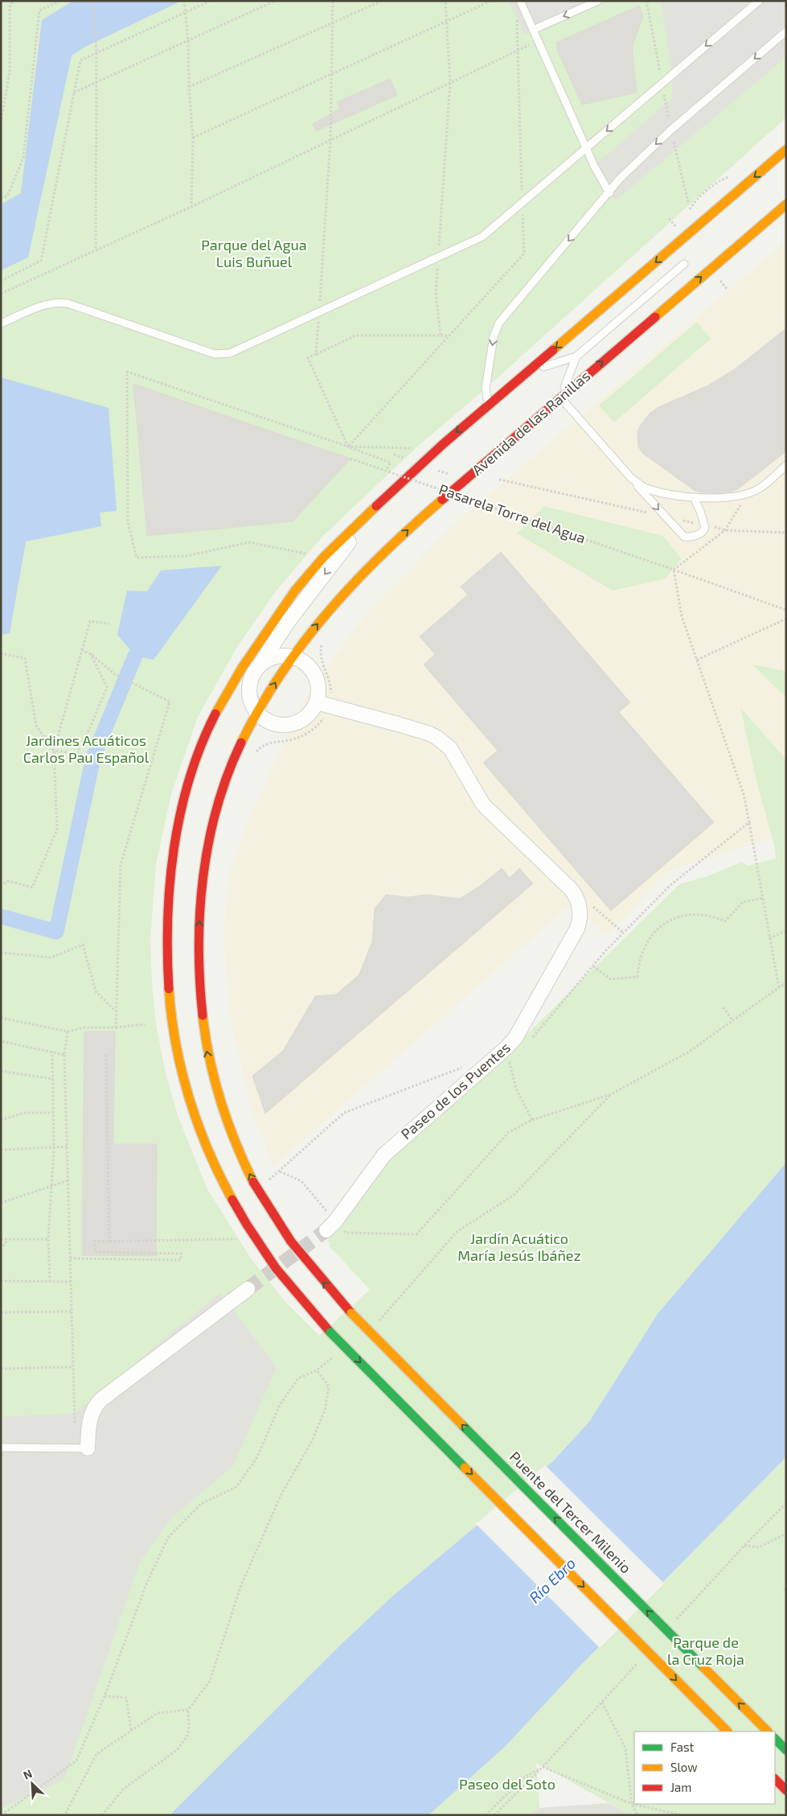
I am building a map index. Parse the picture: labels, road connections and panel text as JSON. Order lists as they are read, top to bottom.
{
  "streets": {
    "main road": ["Avenida de las Ranillas", "Puente del Tercer Milenio"],
    "street": ["Paseo de los Puentes"],
    "path": ["Pasarela Torre del Agua"]
  },
  "crossings": [
    ["Avenida de las Ranillas", "Paseo de los Puentes"],
    ["Avenida de las Ranillas", "Puente del Tercer Milenio"]
  ],
  "one_way": ["Puente del Tercer Milenio"],
  "water": ["Río Ebro"],
  "parks": [
    "Parque del Agua Luis Buñuel",
    "Jardines Acuáticos Carlos Pau Español",
    "Jardín Acuático María Jesús Ibáñez",
    "Parque de la Cruz Roja",
    "Paseo del Soto"
  ],
  "legend": ["Fast", "Slow", "Jam"],
  "north": "top left"
}
